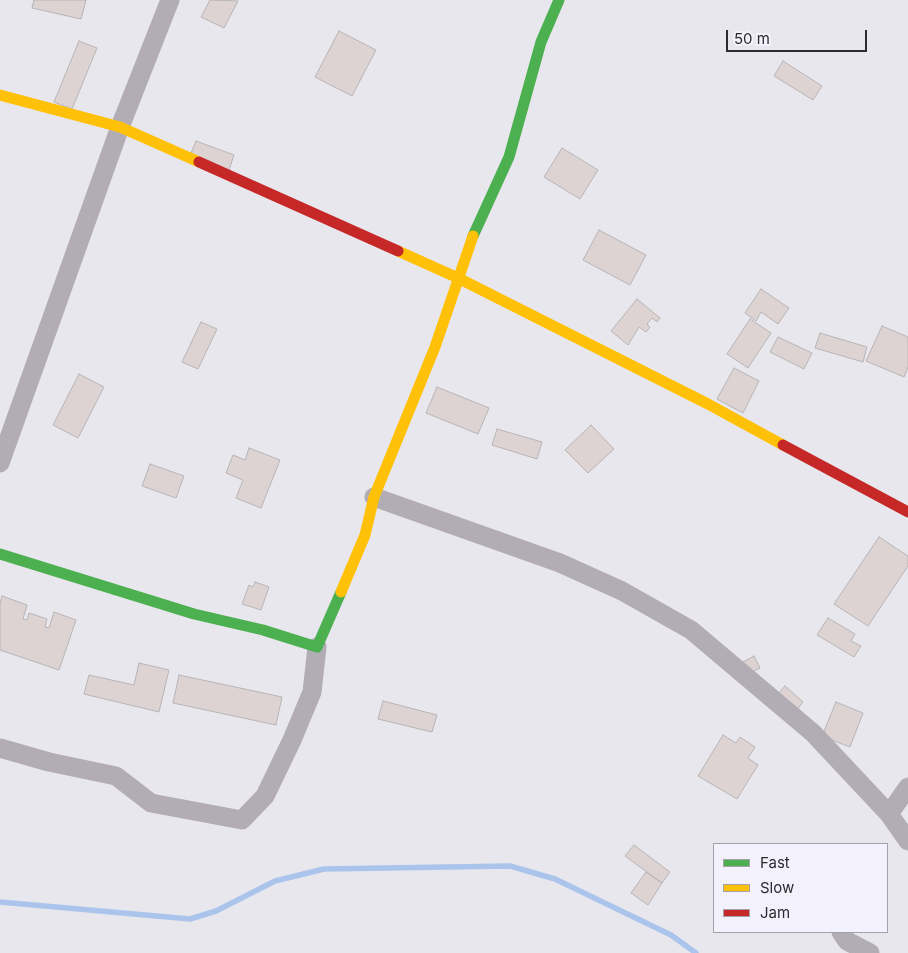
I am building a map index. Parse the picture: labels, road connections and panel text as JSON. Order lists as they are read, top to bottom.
{
  "legend": ["Fast", "Slow", "Jam"],
  "scale_bar": "50 m"
}
